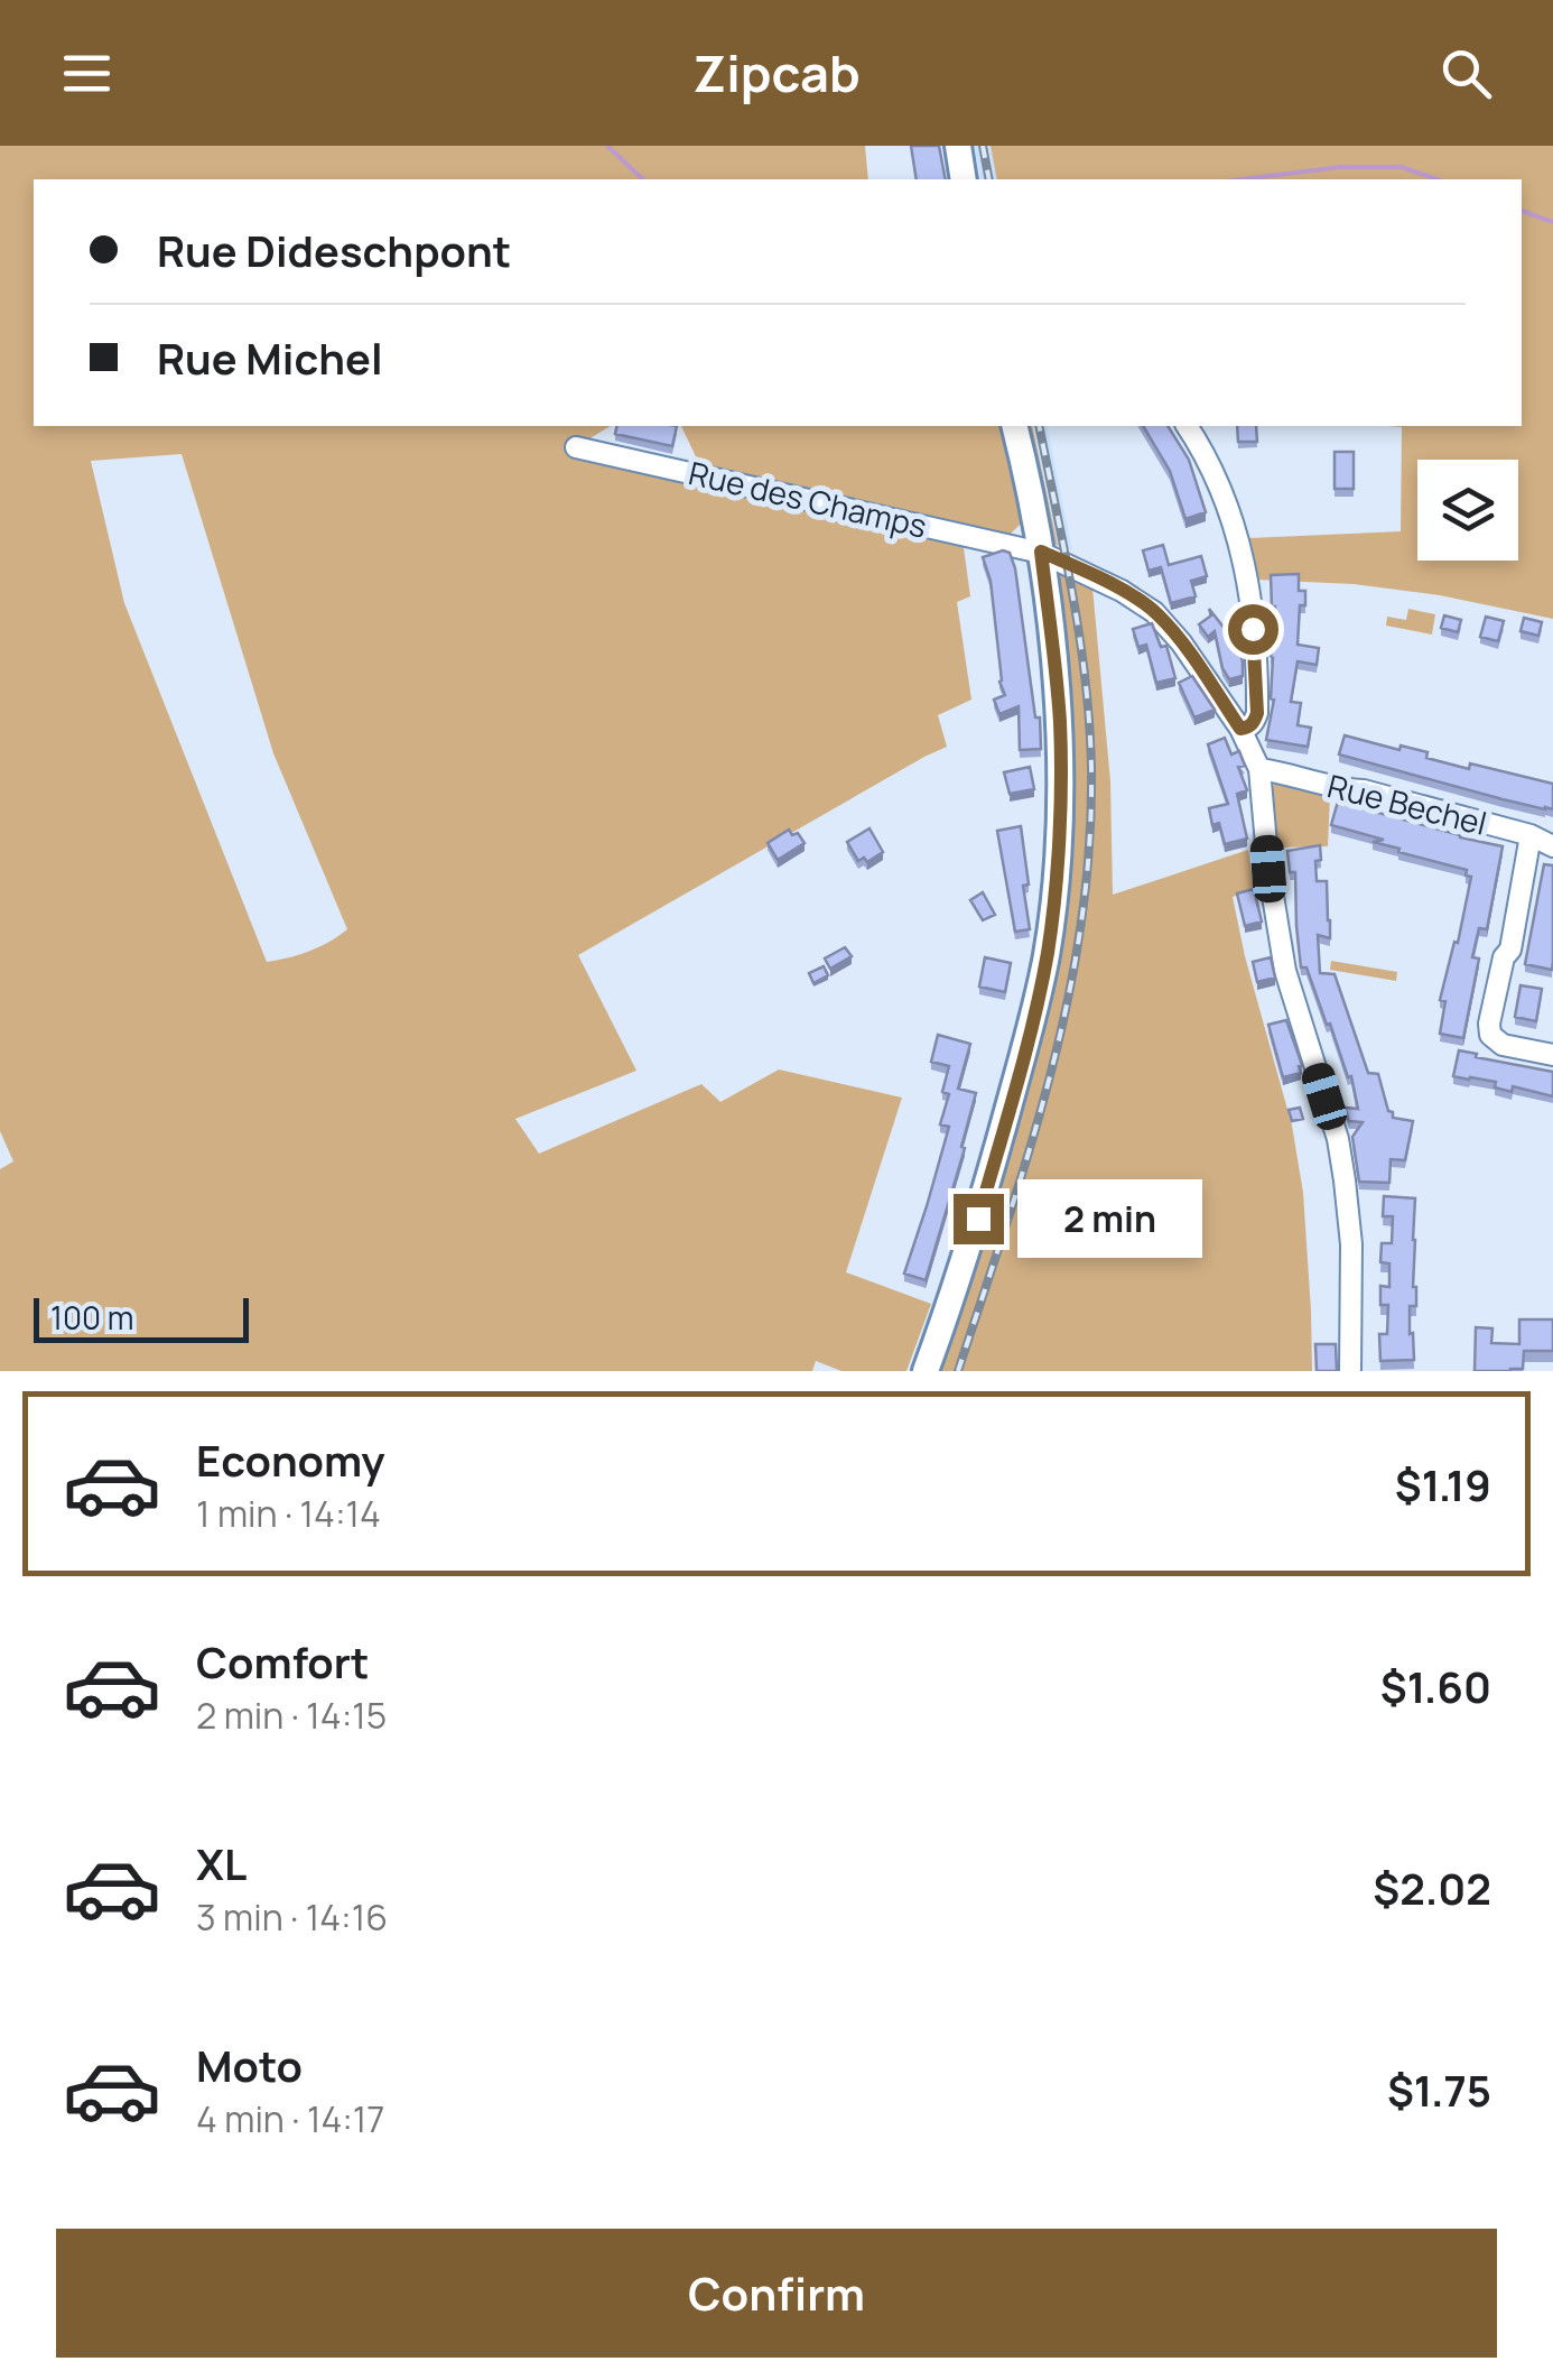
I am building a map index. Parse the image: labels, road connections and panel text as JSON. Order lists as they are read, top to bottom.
{
  "streets": {
    "street": ["Rue des Champs", "Rue Bechel"]
  },
  "crossings": [
    ["Rue des Champs", "Rue Bechel"]
  ],
  "scale_bar": "100 m",
  "page": {
    "header": "Zipcab",
    "banner": ["Rue Dideschpont", "Rue Michel"],
    "bubble": "2 min",
    "scale": "100 m",
    "list": [
      {
        "name": "Economy",
        "note": "1 min · 14:14",
        "value": "$1.19"
      },
      {
        "name": "Comfort",
        "note": "2 min · 14:15",
        "value": "$1.60"
      },
      {
        "name": "XL",
        "note": "3 min · 14:16",
        "value": "$2.02"
      },
      {
        "name": "Moto",
        "note": "4 min · 14:17",
        "value": "$1.75"
      }
    ],
    "buttons": "Confirm"
  }
}
